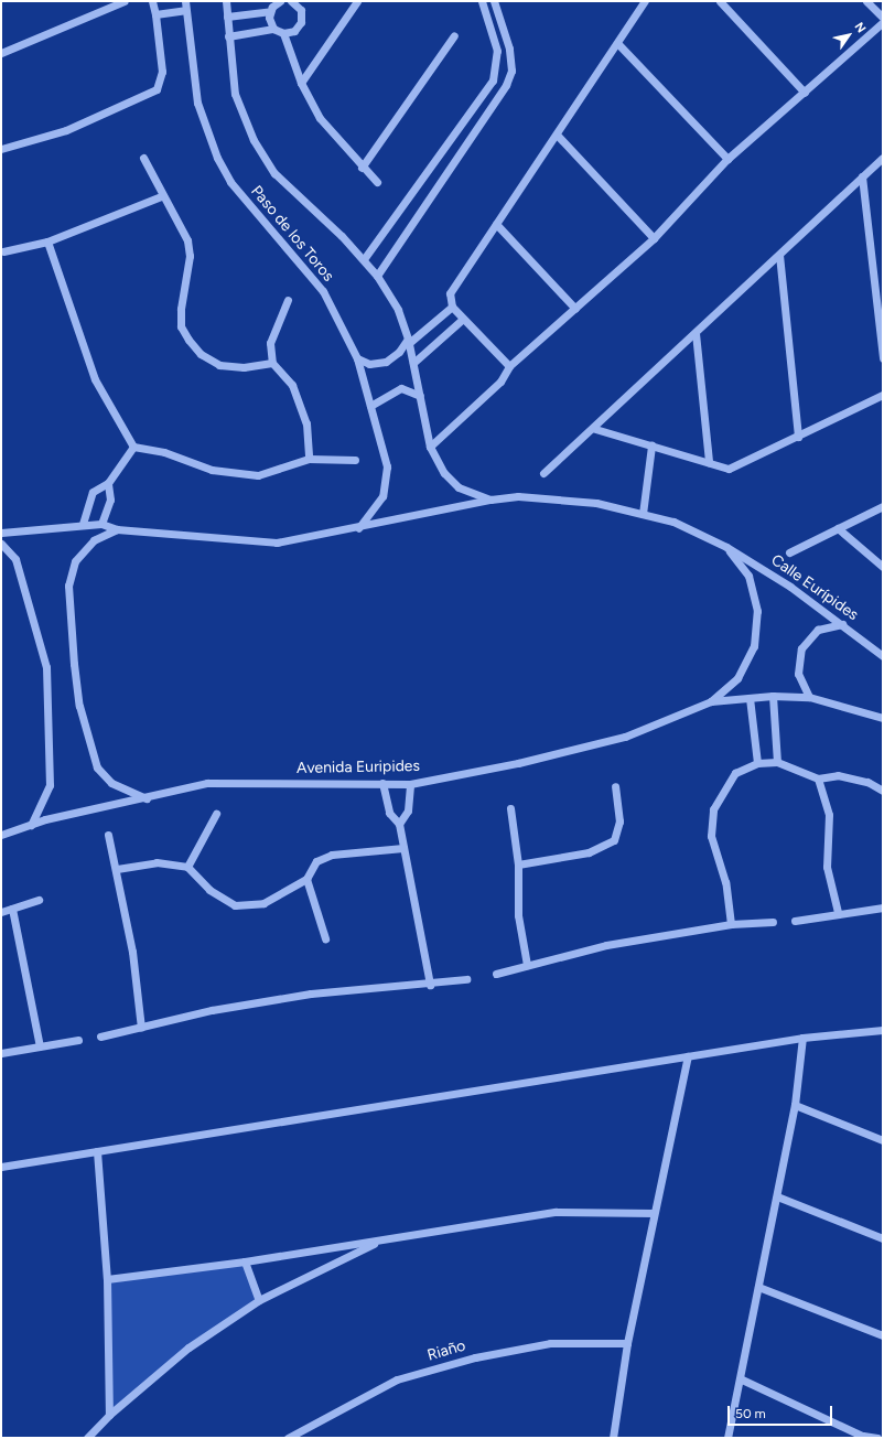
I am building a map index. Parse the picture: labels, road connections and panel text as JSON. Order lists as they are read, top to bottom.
{
  "streets": {
    "street": [
      "Paso de los Toros",
      "Calle Eurípides",
      "Avenida Euripides",
      "Riaño"
    ]
  },
  "crossings": [
    ["Paso de los Toros", "Calle Eurípides"]
  ],
  "scale_bar": "50 m",
  "north": "top right"
}
